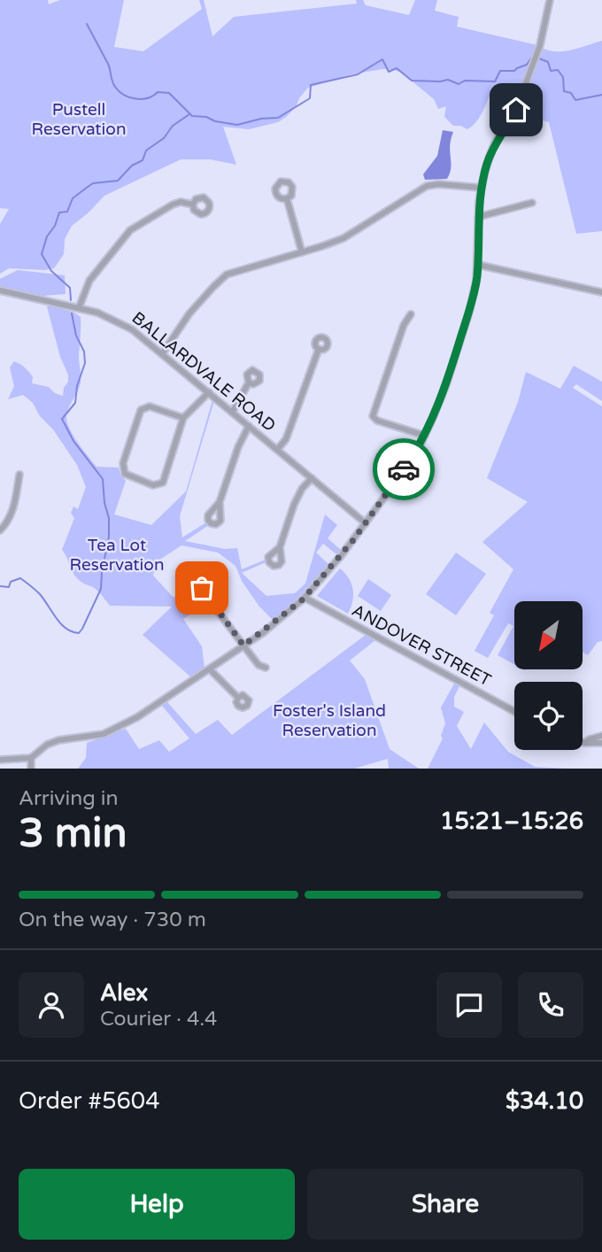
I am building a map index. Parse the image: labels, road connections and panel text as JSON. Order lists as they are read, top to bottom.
{
  "streets": {
    "street": ["BALLARDVALE ROAD", "ANDOVER STREET"]
  },
  "parks": ["Pustell Reservation", "Tea Lot Reservation", "Foster's Island Reservation"],
  "north": "bottom left",
  "page": {
    "heading": ["3 min", "Arriving in", "15:21–15:26"],
    "panel": [
      "Alex",
      "Courier · 4.4",
      "Order #5604",
      "$34.10"
    ],
    "bar": "On the way · 730 m",
    "buttons": ["Help", "Share"]
  }
}
